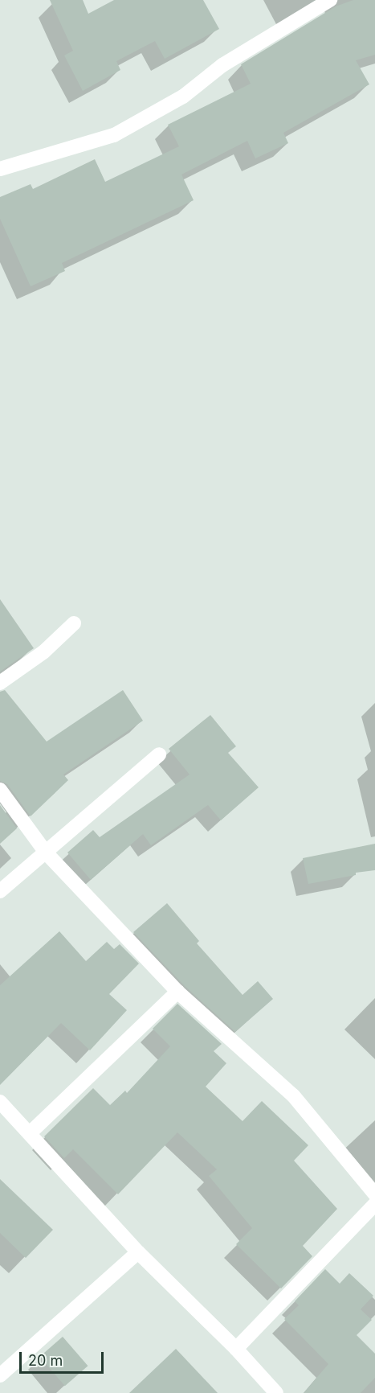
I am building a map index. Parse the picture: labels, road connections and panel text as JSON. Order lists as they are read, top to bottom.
{
  "scale_bar": "20 m"
}
